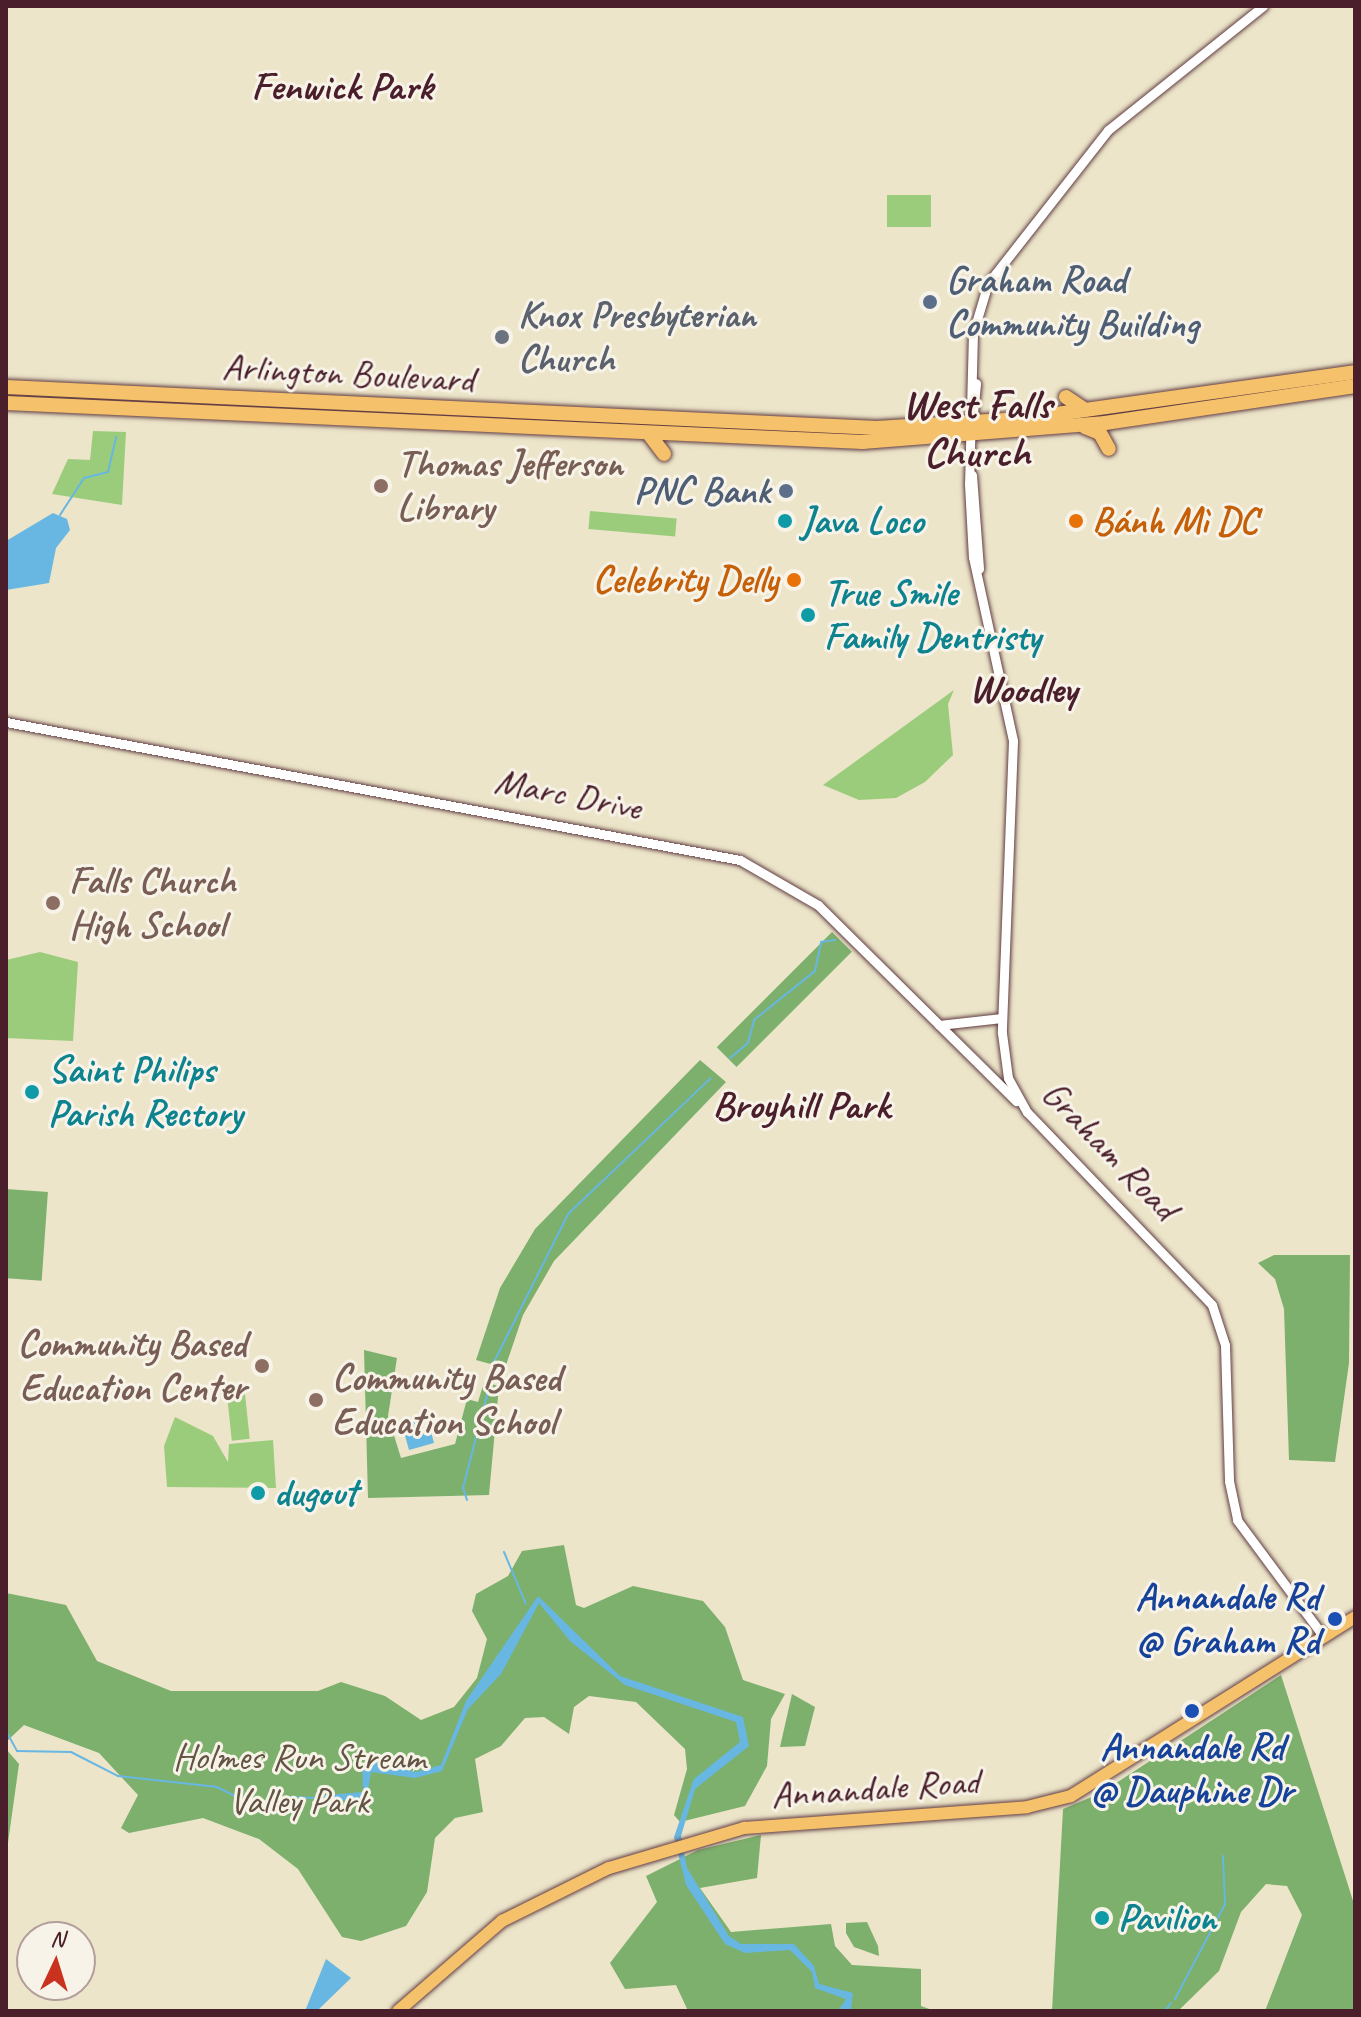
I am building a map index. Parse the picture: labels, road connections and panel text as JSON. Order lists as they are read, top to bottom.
{
  "streets": {
    "highway": ["Arlington Boulevard"],
    "main road": ["Annandale Road"],
    "street": ["Marc Drive", "Graham Road"]
  },
  "crossings": [
    ["Arlington Boulevard", "Graham Road"],
    ["Marc Drive", "Graham Road"],
    ["Graham Road", "Annandale Road"]
  ],
  "districts": [
    "Fenwick Park",
    "West Falls Church",
    "Woodley",
    "Broyhill Park"
  ],
  "parks": ["Holmes Run Stream Valley Park"],
  "places": [
    "Graham Road Community Building",
    "Knox Presbyterian Church",
    "Thomas Jefferson Library",
    "PNC Bank",
    "Java Loco",
    "Bánh Mì DC",
    "Celebrity Delly",
    "True Smile Family Dentristy",
    "Falls Church High School",
    "Saint Philips Parish Rectory",
    "Community Based Education Center",
    "Community Based Education School",
    "dugout",
    "Annandale Rd @ Graham Rd",
    "Annandale Rd @ Dauphine Dr",
    "Pavilion"
  ],
  "north": "top"
}
